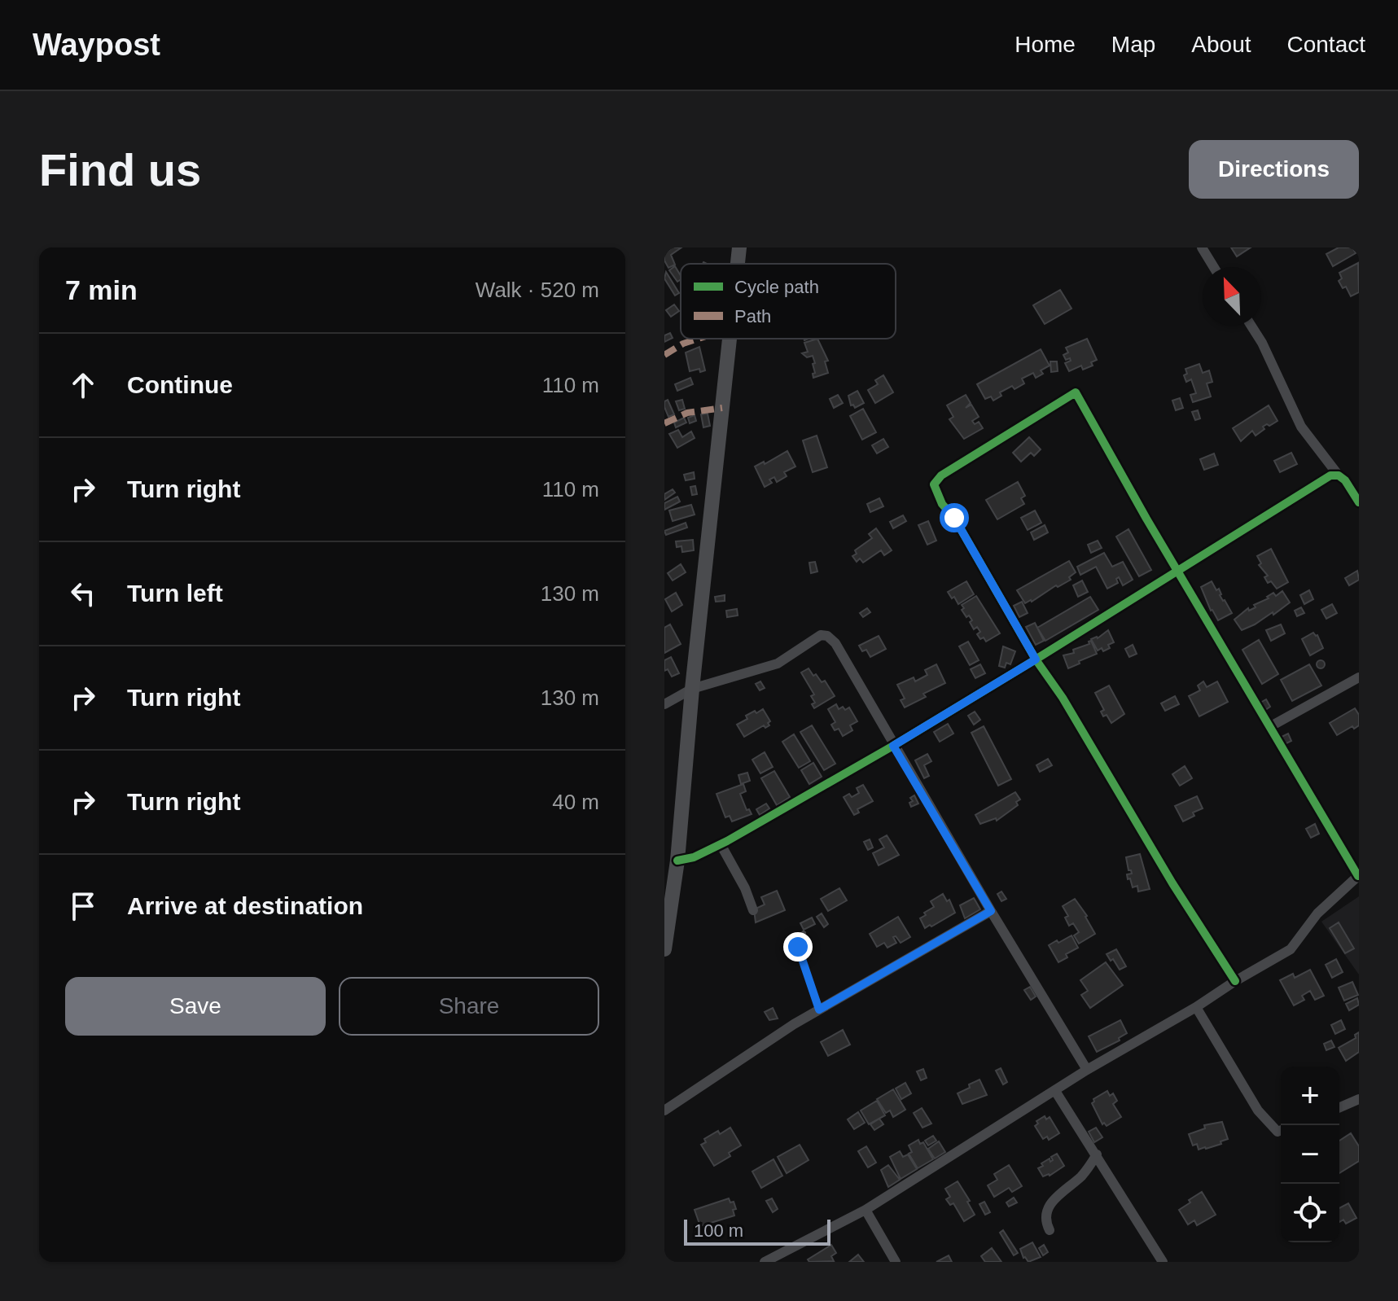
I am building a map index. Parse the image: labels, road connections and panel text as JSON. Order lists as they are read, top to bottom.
{
  "legend": ["Cycle path", "Path"],
  "scale_bar": "100 m",
  "north": "top left",
  "page": {
    "header": "Waypost",
    "nav": [
      "Home",
      "Map",
      "About",
      "Contact"
    ],
    "buttons": [
      "Directions",
      ["Save", "Share"]
    ],
    "title": "Find us",
    "heading": ["7 min", "Walk · 520 m"],
    "list": [
      ["Continue", "110 m"],
      ["Turn right", "110 m"],
      ["Turn left", "130 m"],
      ["Turn right", "130 m"],
      ["Turn right", "40 m"],
      "Arrive at destination"
    ],
    "map_buttons": ["+", "−"],
    "scale": "100 m"
  }
}
